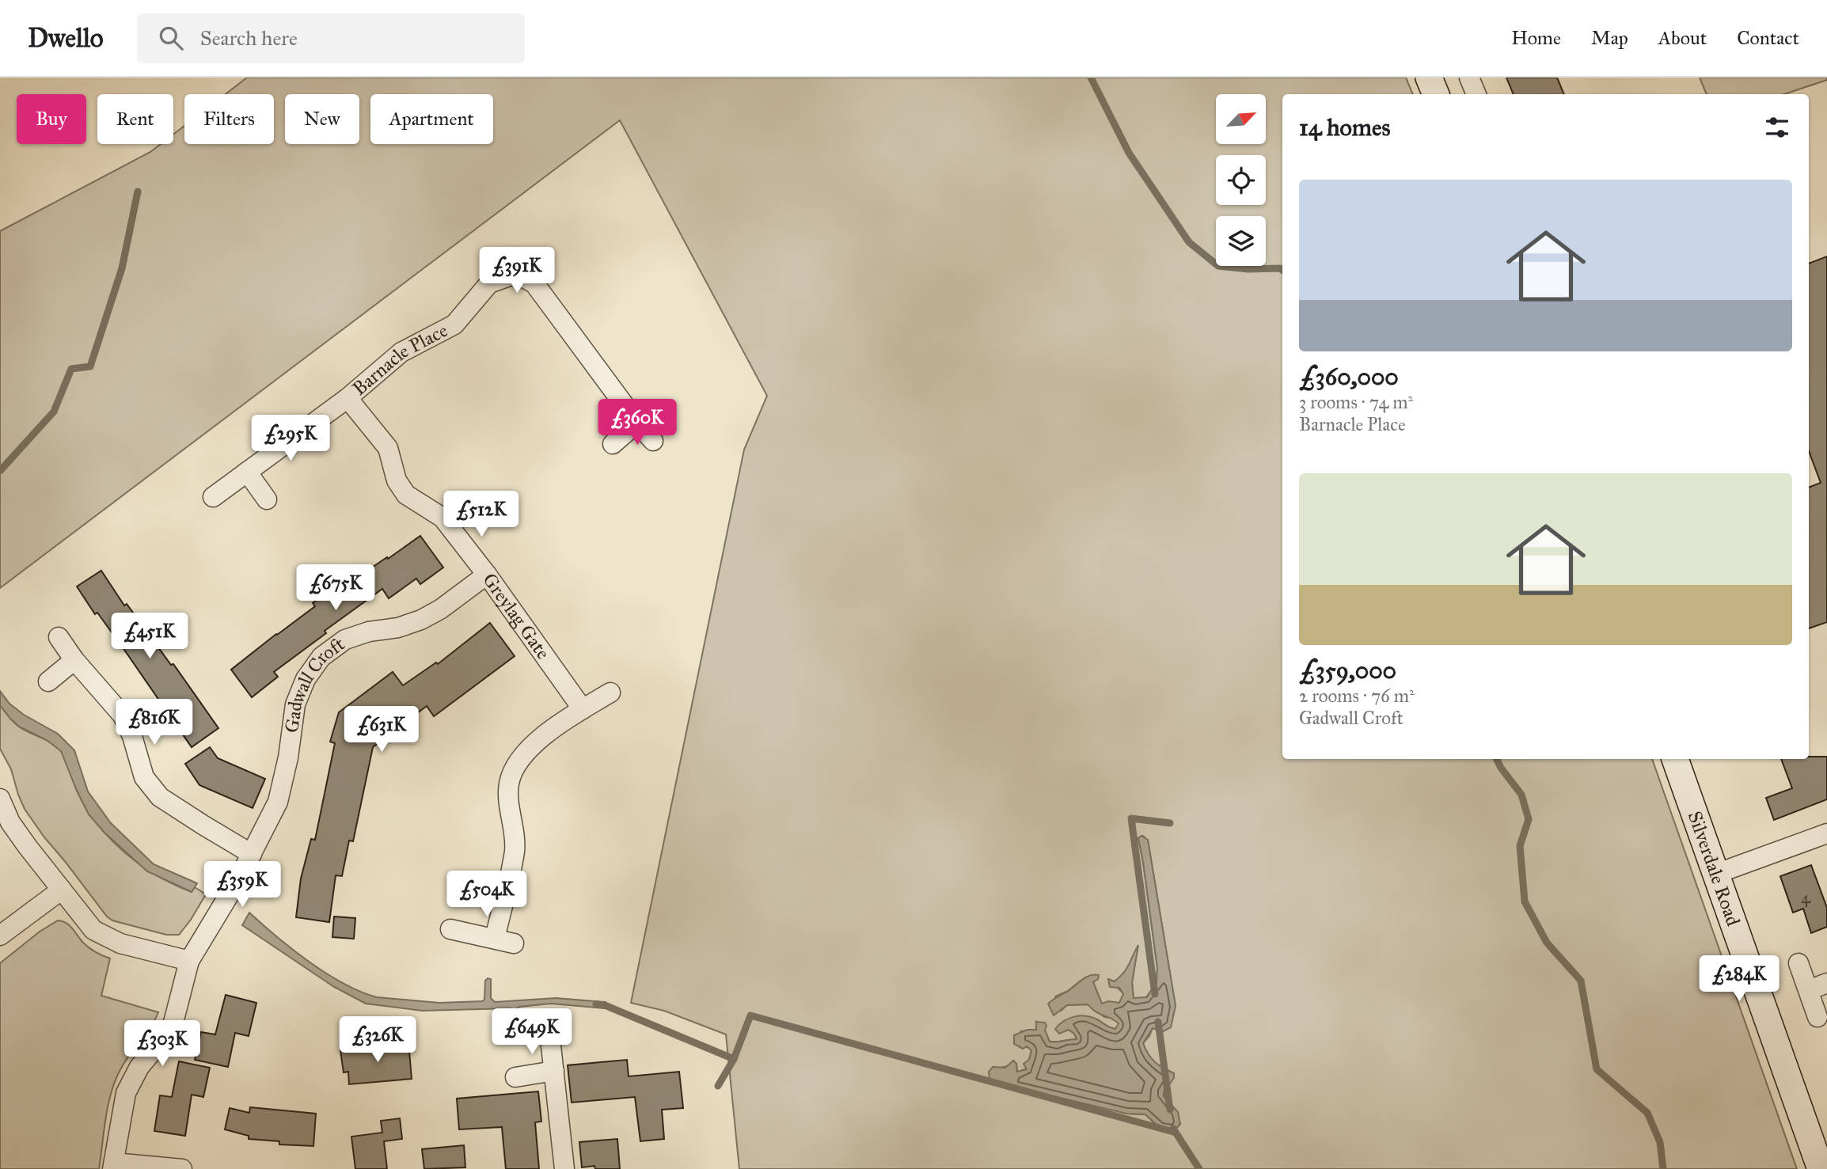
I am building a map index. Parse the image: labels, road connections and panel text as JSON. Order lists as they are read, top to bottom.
{
  "streets": {
    "main road": ["Silverdale Road"],
    "street": ["Barnacle Place", "Greylag Gate", "Gadwall Croft"]
  },
  "crossings": [
    ["Barnacle Place", "Greylag Gate"],
    ["Greylag Gate", "Gadwall Croft"]
  ],
  "house_numbers": ["4"],
  "north": "top right",
  "page": {
    "header": "Dwello",
    "search": "Search here",
    "nav": [
      "Home",
      "Map",
      "About",
      "Contact"
    ],
    "chip": [
      "Buy",
      "Rent",
      "Filters",
      "New",
      "Apartment"
    ],
    "heading": "14 homes",
    "list": [
      {
        "name": "£360,000",
        "note": "3 rooms · 74 m² · Barnacle Place"
      },
      {
        "name": "£359,000",
        "note": "2 rooms · 76 m² · Gadwall Croft"
      }
    ],
    "price": [
      "£391K",
      "£360K",
      "£295K",
      "£512K",
      "£675K",
      "£451K",
      "£816K",
      "£631K",
      "£359K",
      "£504K",
      "£284K",
      "£649K",
      "£326K",
      "£303K"
    ]
  }
}
